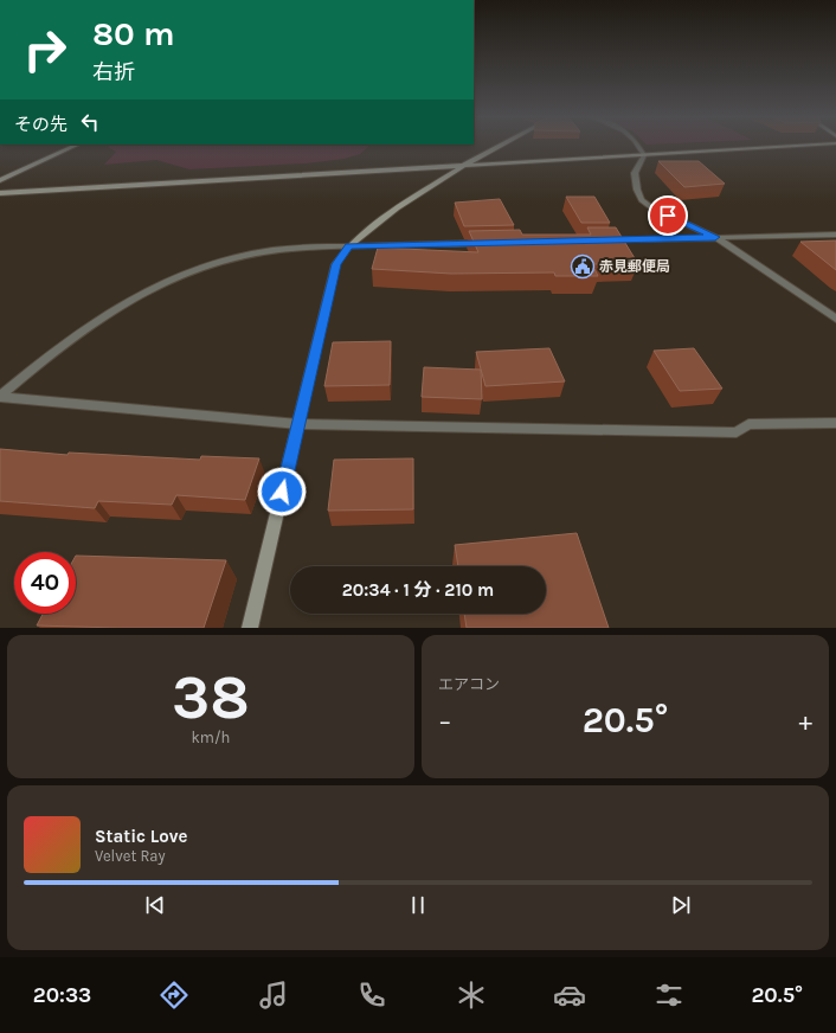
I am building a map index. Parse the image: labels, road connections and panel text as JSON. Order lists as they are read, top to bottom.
{
  "places": {
    "public building": ["赤見郵便局"]
  },
  "page": {
    "turn": ["80 m", "右折"],
    "then": "その先",
    "limit": "40",
    "trip": "20:34 · 1 分 · 210 m",
    "tile": [
      ["38", "km/h"],
      "エアコン"
    ],
    "heat": ["−", "20.5°", "+"],
    "song": ["Static Love", "Velvet Ray"],
    "tabs": ["20:33", "20.5°"]
  }
}
